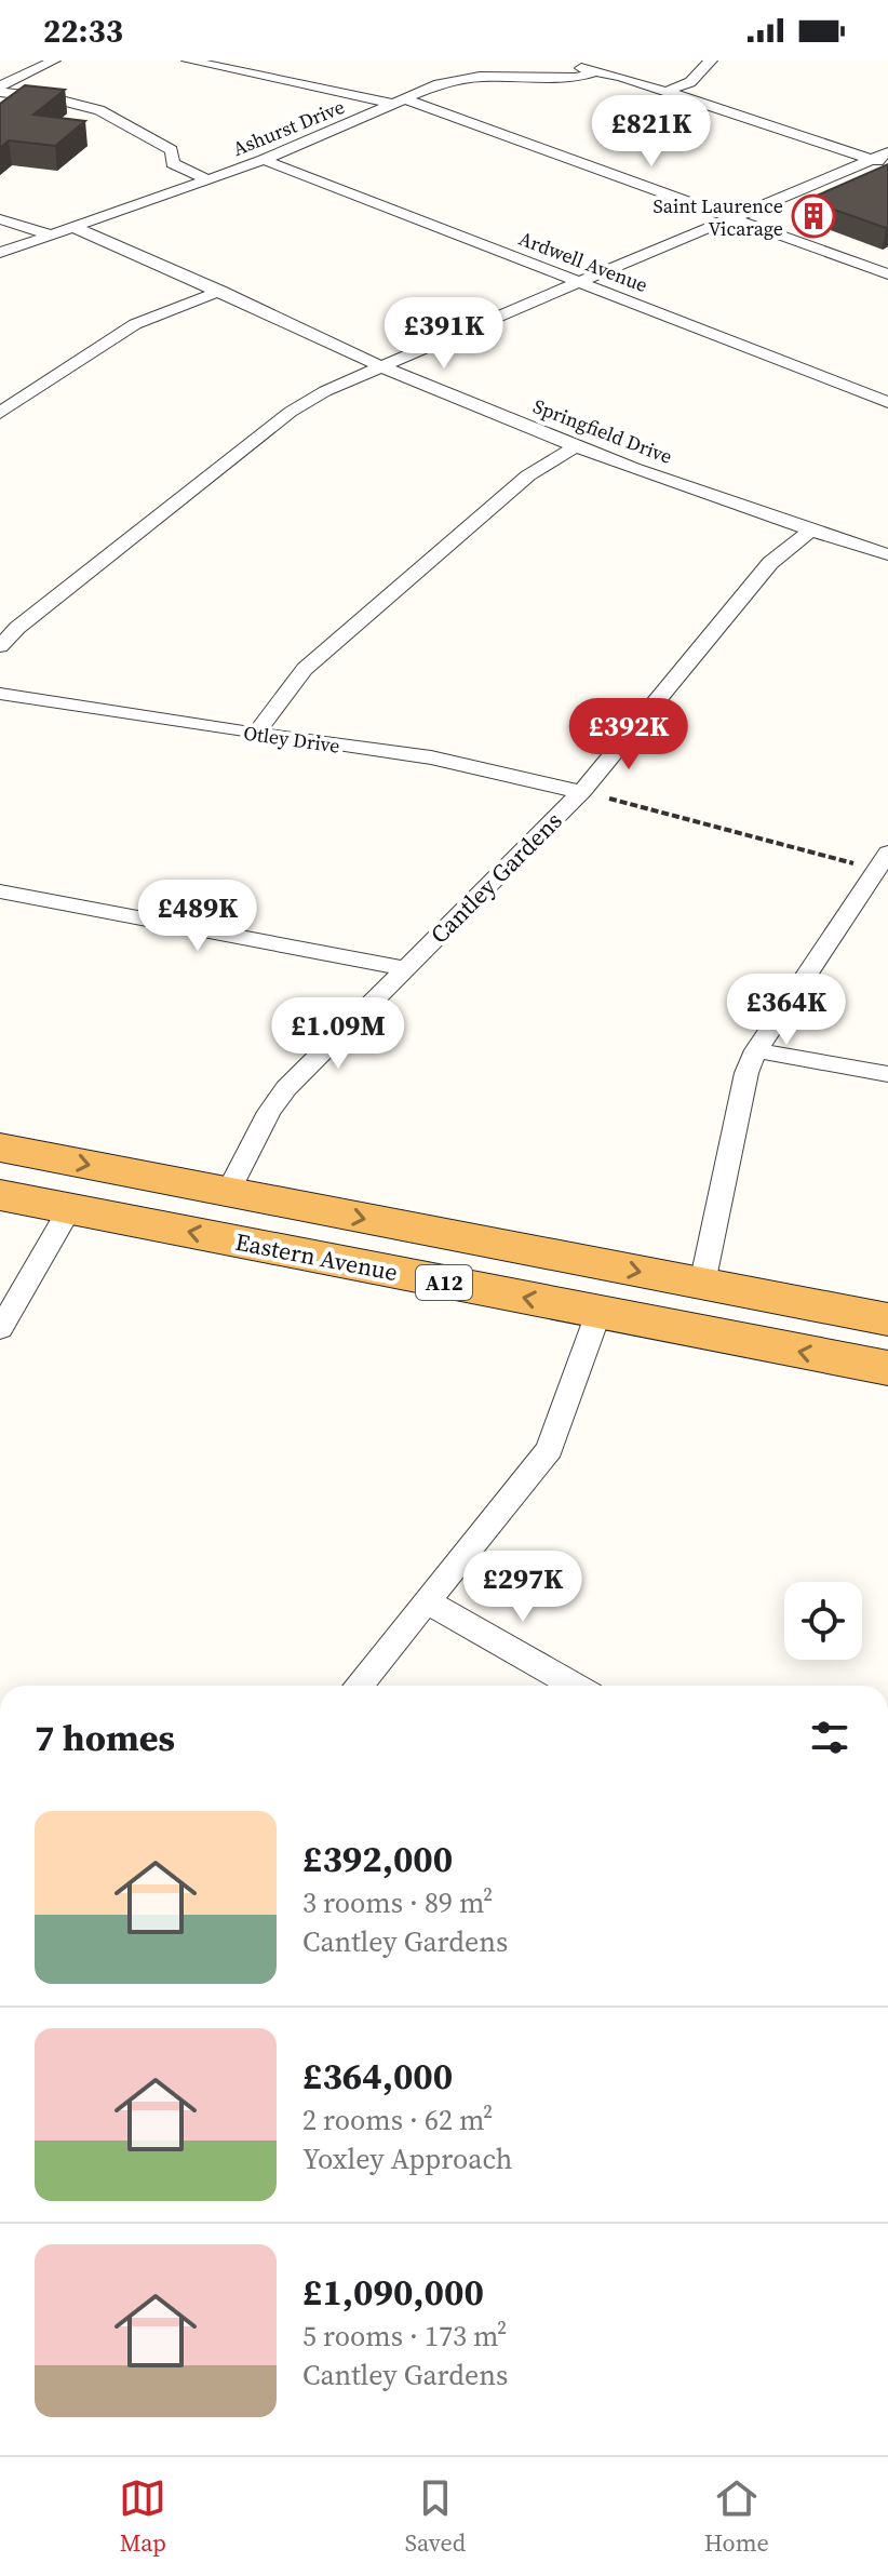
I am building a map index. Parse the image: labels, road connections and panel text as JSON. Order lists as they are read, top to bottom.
{
  "streets": {
    "highway": ["Eastern Avenue", "A12"],
    "street": [
      "Ashurst Drive",
      "Ardwell Avenue",
      "Springfield Drive",
      "Otley Drive",
      "Cantley Gardens"
    ]
  },
  "crossings": [
    ["Ashurst Drive", "Ardwell Avenue"],
    ["Ashurst Drive", "Springfield Drive"],
    ["Springfield Drive", "Cantley Gardens"],
    ["Otley Drive", "Cantley Gardens"],
    ["Cantley Gardens", "Eastern Avenue"]
  ],
  "places": {
    "building": ["Saint Laurence Vicarage"]
  },
  "page": {
    "status": "22:33",
    "price": [
      "£821K",
      "£391K",
      "£392K",
      "£489K",
      "£364K",
      "£1.09M",
      "£297K"
    ],
    "heading": "7 homes",
    "list": [
      {
        "name": "£392,000",
        "note": "3 rooms · 89 m² · Cantley Gardens"
      },
      {
        "name": "£364,000",
        "note": "2 rooms · 62 m² · Yoxley Approach"
      },
      {
        "name": "£1,090,000",
        "note": "5 rooms · 173 m² · Cantley Gardens"
      }
    ],
    "tabs": ["Map", "Saved", "Home"]
  }
}
